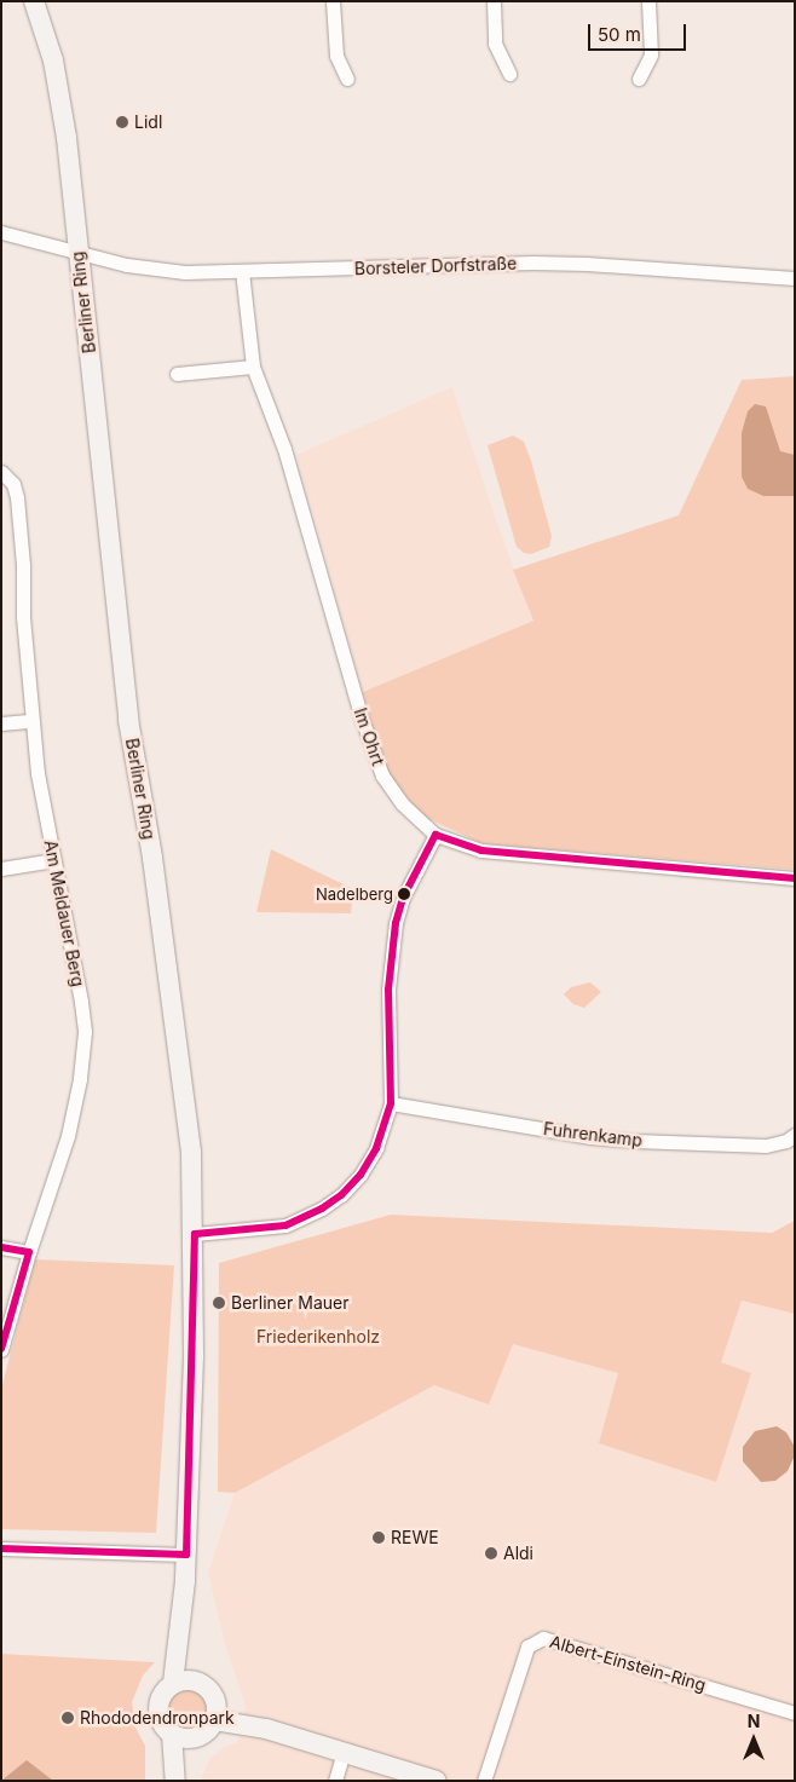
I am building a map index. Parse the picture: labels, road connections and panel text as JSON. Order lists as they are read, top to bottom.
{
  "streets": {
    "street": [
      "Borsteler Dorfstraße",
      "Berliner Ring",
      "Im Ohrt",
      "Am Meldauer Berg",
      "Fuhrenkamp",
      "Albert-Einstein-Ring"
    ]
  },
  "crossings": [
    ["Borsteler Dorfstraße", "Berliner Ring"],
    ["Borsteler Dorfstraße", "Im Ohrt"]
  ],
  "parks": ["Friederikenholz"],
  "places": [
    "Lidl",
    "Nadelberg",
    "Berliner Mauer",
    "REWE",
    "Aldi",
    "Rhododendronpark"
  ],
  "scale_bar": "50 m",
  "north": "top"
}
